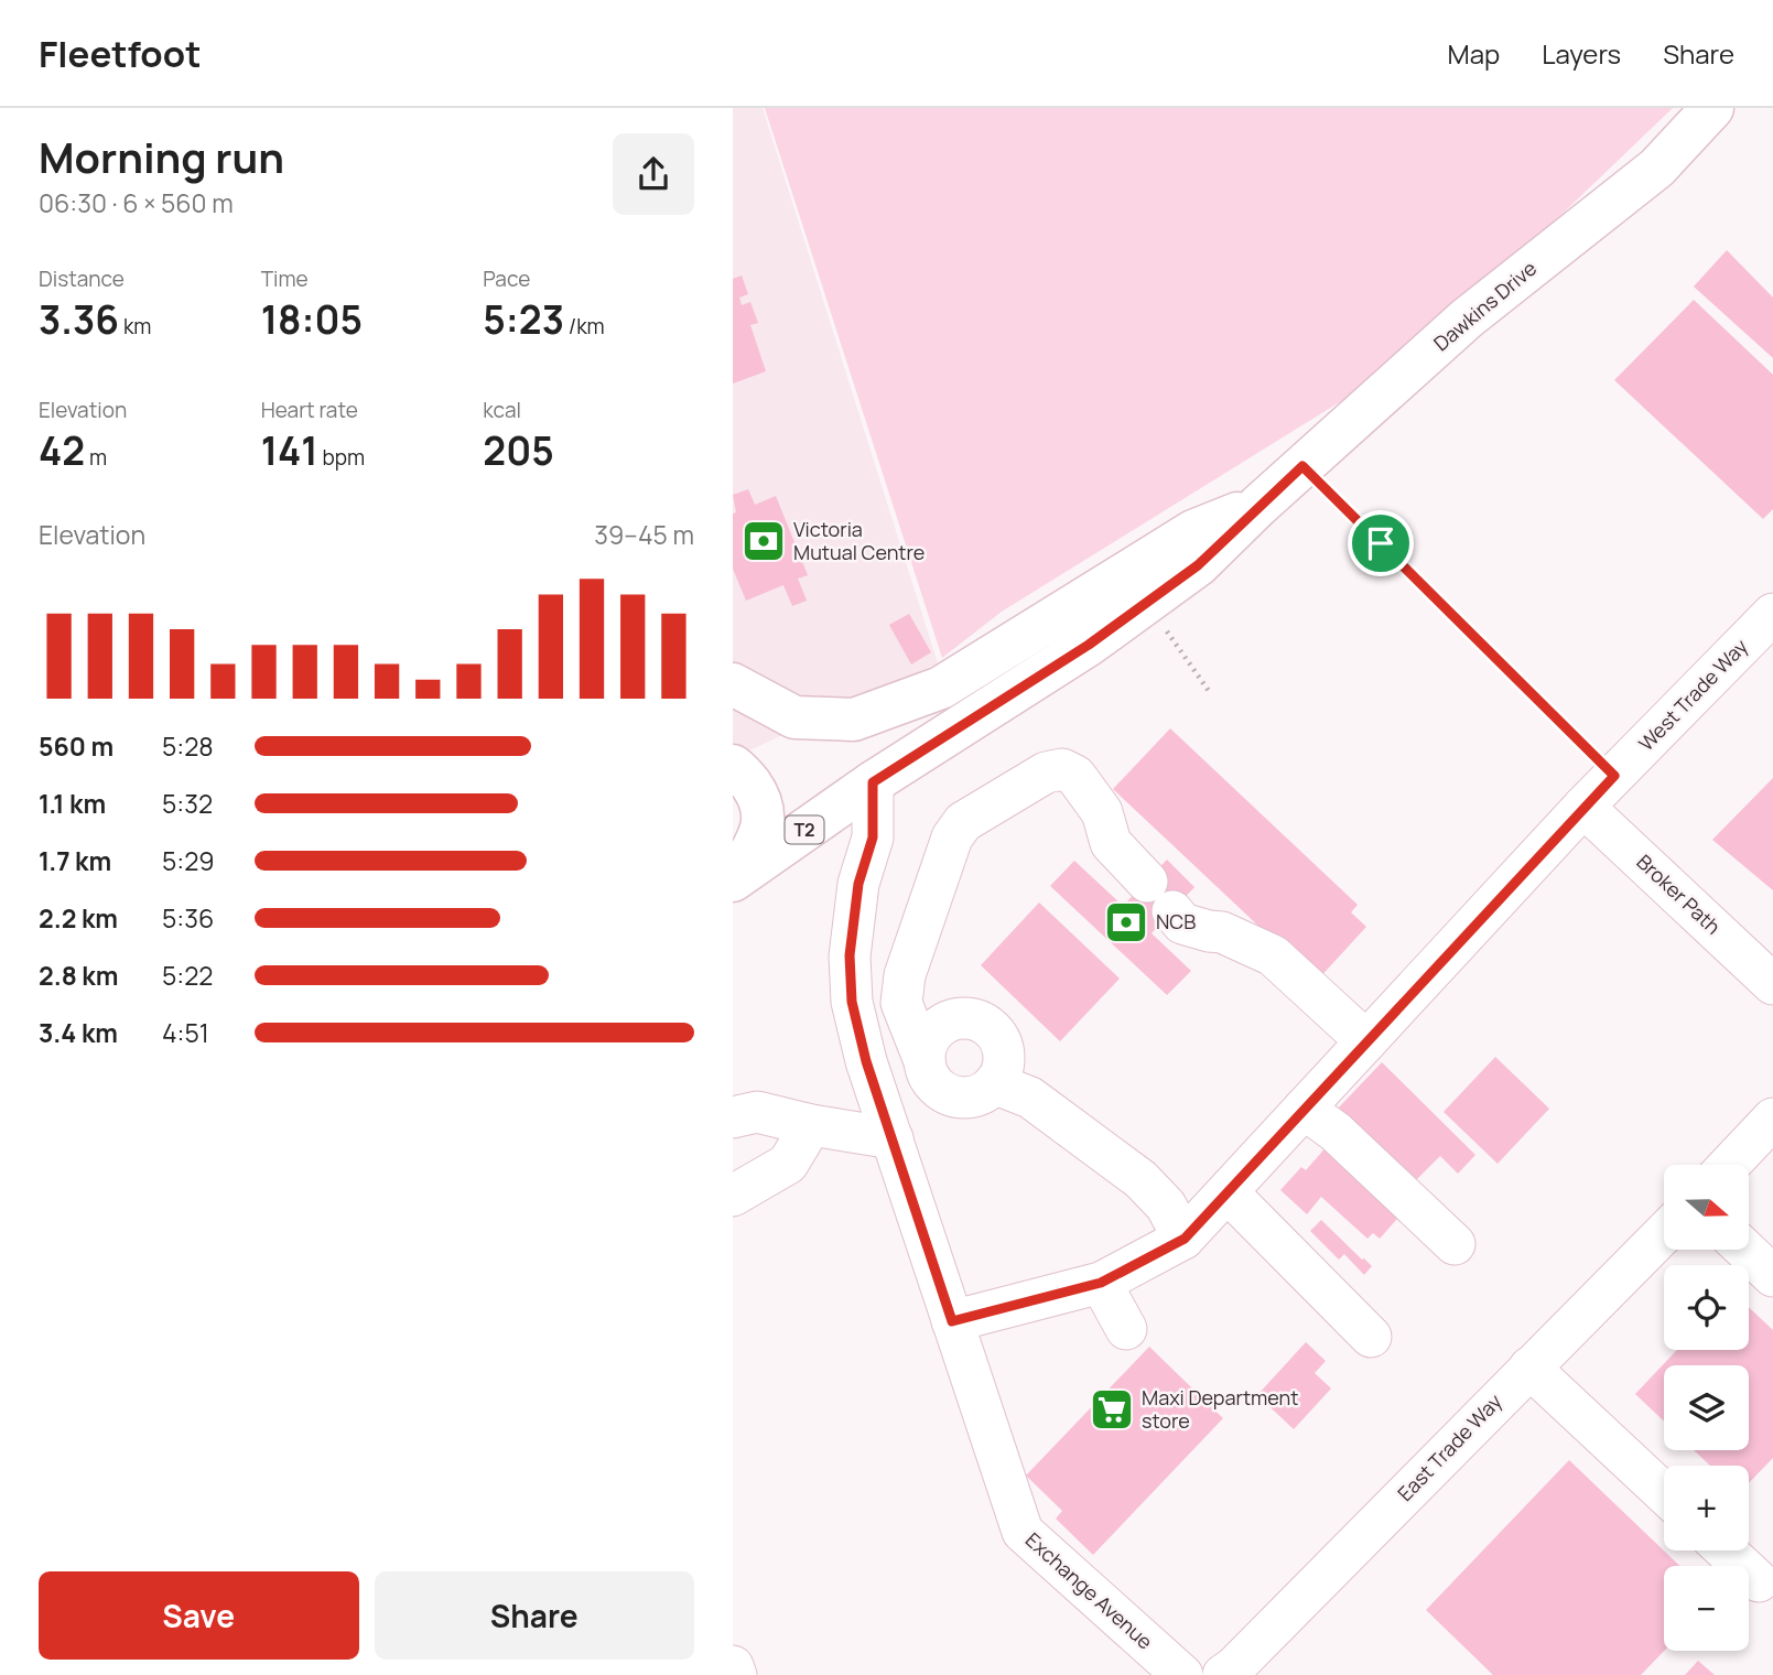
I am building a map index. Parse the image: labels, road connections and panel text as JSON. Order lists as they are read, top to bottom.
{
  "streets": {
    "main road": ["Dawkins Drive", "T2"],
    "street": [
      "West Trade Way",
      "Broker Path",
      "East Trade Way",
      "Exchange Avenue"
    ]
  },
  "crossings": [
    ["Dawkins Drive", "T2"],
    ["Dawkins Drive", "Exchange Avenue"],
    ["West Trade Way", "Broker Path"],
    ["West Trade Way", "Exchange Avenue"],
    ["T2", "Exchange Avenue"]
  ],
  "places": {
    "bank": ["Victoria Mutual Centre", "NCB"],
    "supermarket": ["Maxi Department store"]
  },
  "north": "right",
  "page": {
    "header": "Fleetfoot",
    "nav": ["Map", "Layers", "Share"],
    "heading": ["Morning run", "06:30 · 6 × 560 m"],
    "stats": [
      ["Distance", "3.36 km"],
      ["Time", "18:05"],
      ["Pace", "5:23 /km"],
      ["Elevation", "42 m"],
      ["Heart rate", "141 bpm"],
      ["kcal", "205"]
    ],
    "chart": ["Elevation", "39–45 m"],
    "list": [
      {
        "name": "560 m",
        "note": "5:28"
      },
      {
        "name": "1.1 km",
        "note": "5:32"
      },
      {
        "name": "1.7 km",
        "note": "5:29"
      },
      {
        "name": "2.2 km",
        "note": "5:36"
      },
      {
        "name": "2.8 km",
        "note": "5:22"
      },
      {
        "name": "3.4 km",
        "note": "4:51"
      }
    ],
    "map_buttons": ["+", "−"],
    "buttons": ["Save", "Share"]
  }
}
